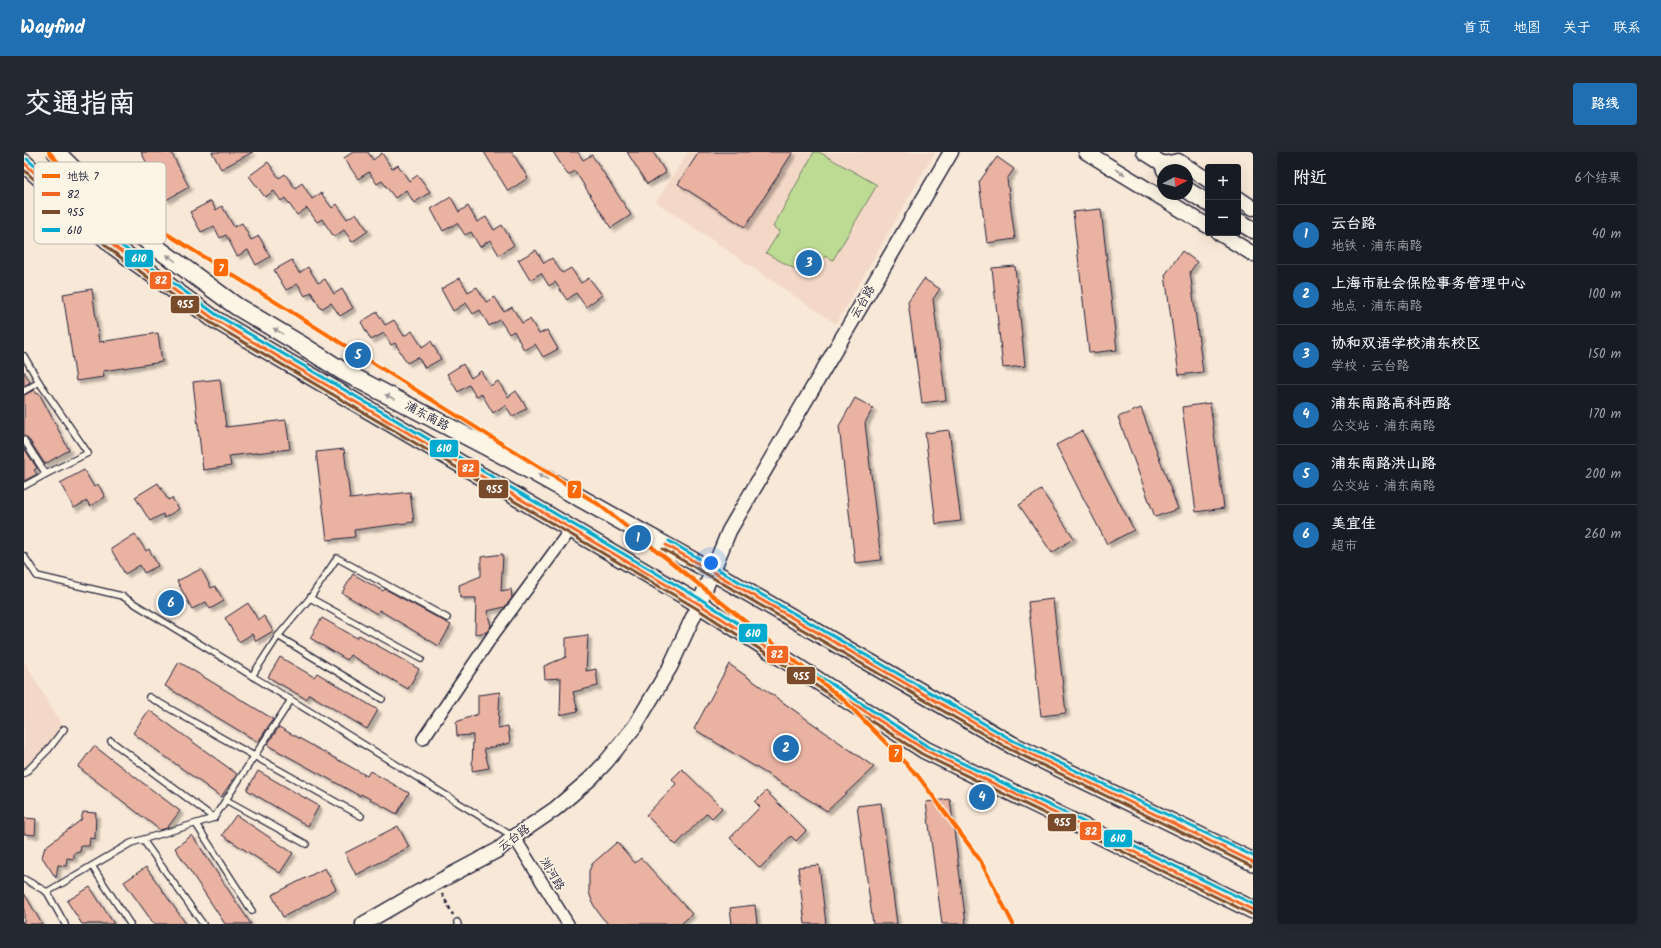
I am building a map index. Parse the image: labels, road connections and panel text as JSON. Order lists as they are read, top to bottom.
{
  "streets": {
    "main road": ["浦东南路"],
    "street": ["云台路", "浏河路"]
  },
  "crossings": [
    ["云台路", "浦东南路"],
    ["云台路", "浏河路"]
  ],
  "lines": [
    "metro line 7",
    "transit line 610",
    "transit line 82",
    "transit line 955"
  ],
  "legend": [
    "地铁 7",
    "82",
    "955",
    "610"
  ],
  "north": "right",
  "page": {
    "header": "Wayfind",
    "nav": [
      "首页",
      "地图",
      "关于",
      "联系"
    ],
    "title": "交通指南",
    "buttons": "路线",
    "heading": ["附近", "6个结果"],
    "map_buttons": ["+", "−"],
    "list": [
      {
        "mark": "1",
        "name": "云台路",
        "note": "地铁 · 浦东南路",
        "value": "40 m"
      },
      {
        "mark": "2",
        "name": "上海市社会保险事务管理中心",
        "note": "地点 · 浦东南路",
        "value": "100 m"
      },
      {
        "mark": "3",
        "name": "协和双语学校浦东校区",
        "note": "学校 · 云台路",
        "value": "150 m"
      },
      {
        "mark": "4",
        "name": "浦东南路高科西路",
        "note": "公交站 · 浦东南路",
        "value": "170 m"
      },
      {
        "mark": "5",
        "name": "浦东南路洪山路",
        "note": "公交站 · 浦东南路",
        "value": "200 m"
      },
      {
        "mark": "6",
        "name": "美宜佳",
        "note": "超市",
        "value": "260 m"
      }
    ],
    "pins": [
      "3",
      "5",
      "1",
      "6",
      "2",
      "4"
    ]
  }
}
